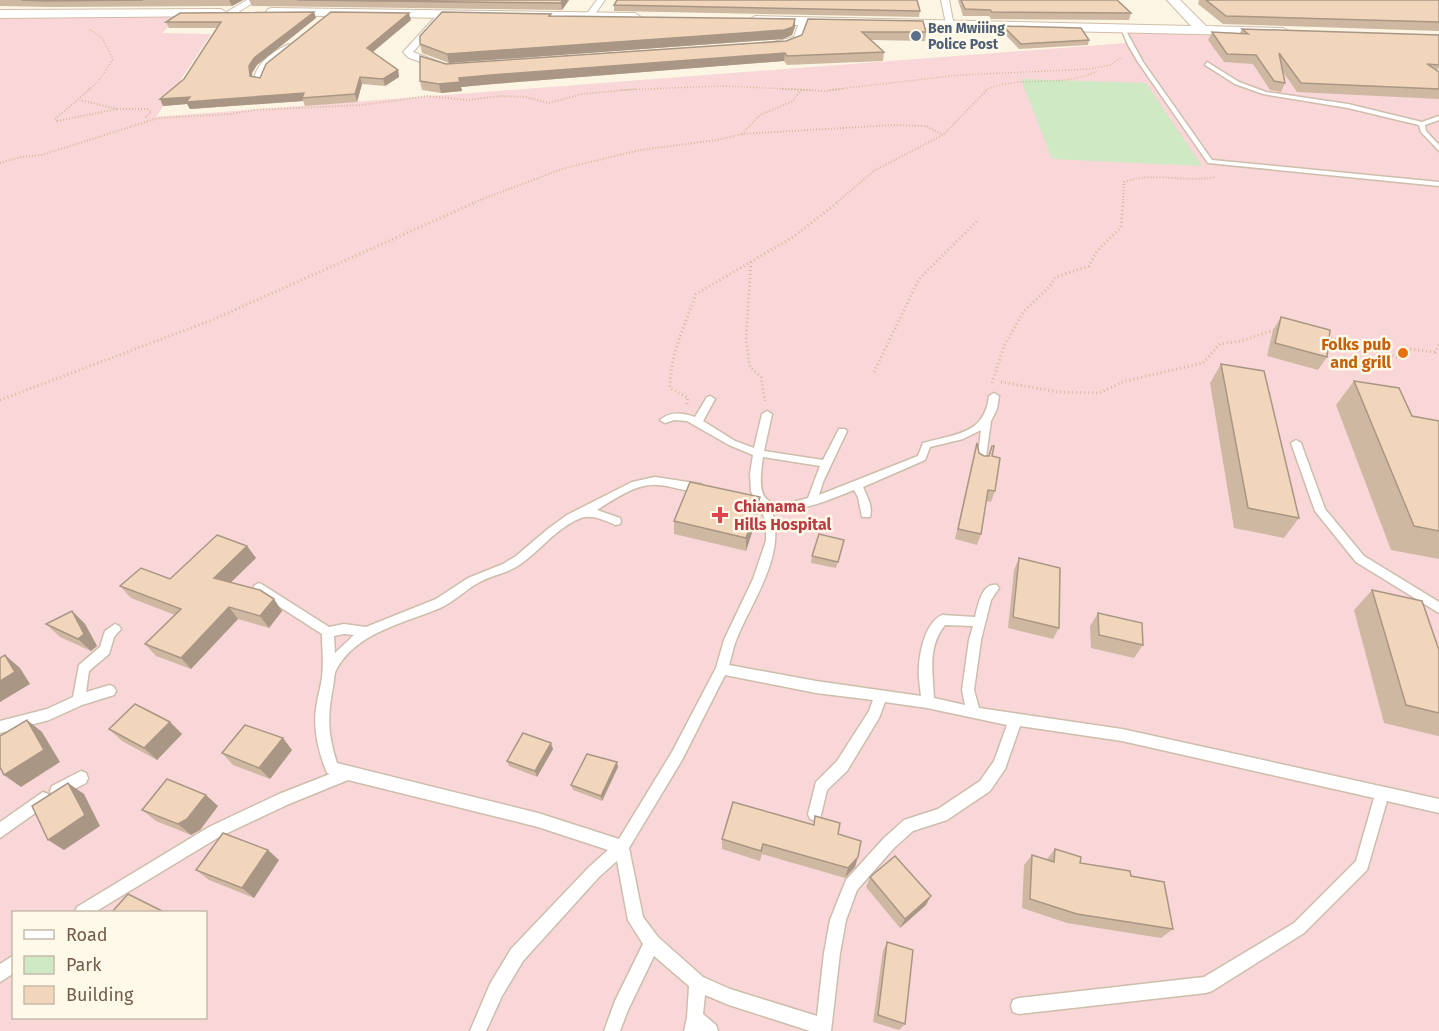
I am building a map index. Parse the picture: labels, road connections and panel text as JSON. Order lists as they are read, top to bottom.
{
  "places": {
    "other": ["Ben Mwiiing Police Post", "Folks pub and grill"],
    "health": ["Chianama Hills Hospital"]
  },
  "legend": ["Road", "Park", "Building"]
}
